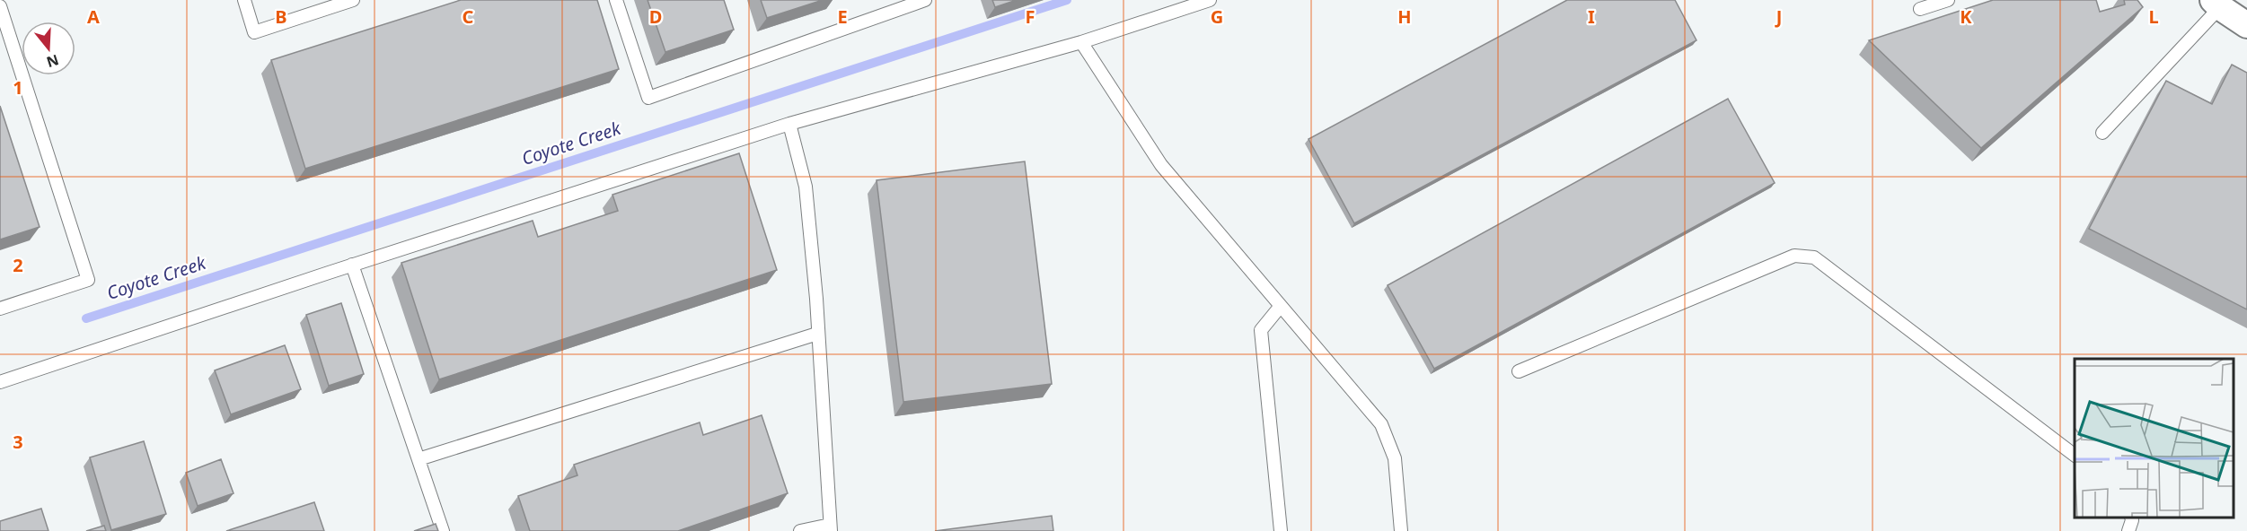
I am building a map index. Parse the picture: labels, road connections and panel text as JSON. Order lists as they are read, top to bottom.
{
  "water": ["Coyote Creek"],
  "north": "bottom",
  "grid": {
    "columns": [
      "A",
      "B",
      "C",
      "D",
      "E",
      "F",
      "G",
      "H",
      "I",
      "J",
      "K",
      "L"
    ],
    "rows": ["1", "2", "3"]
  }
}
